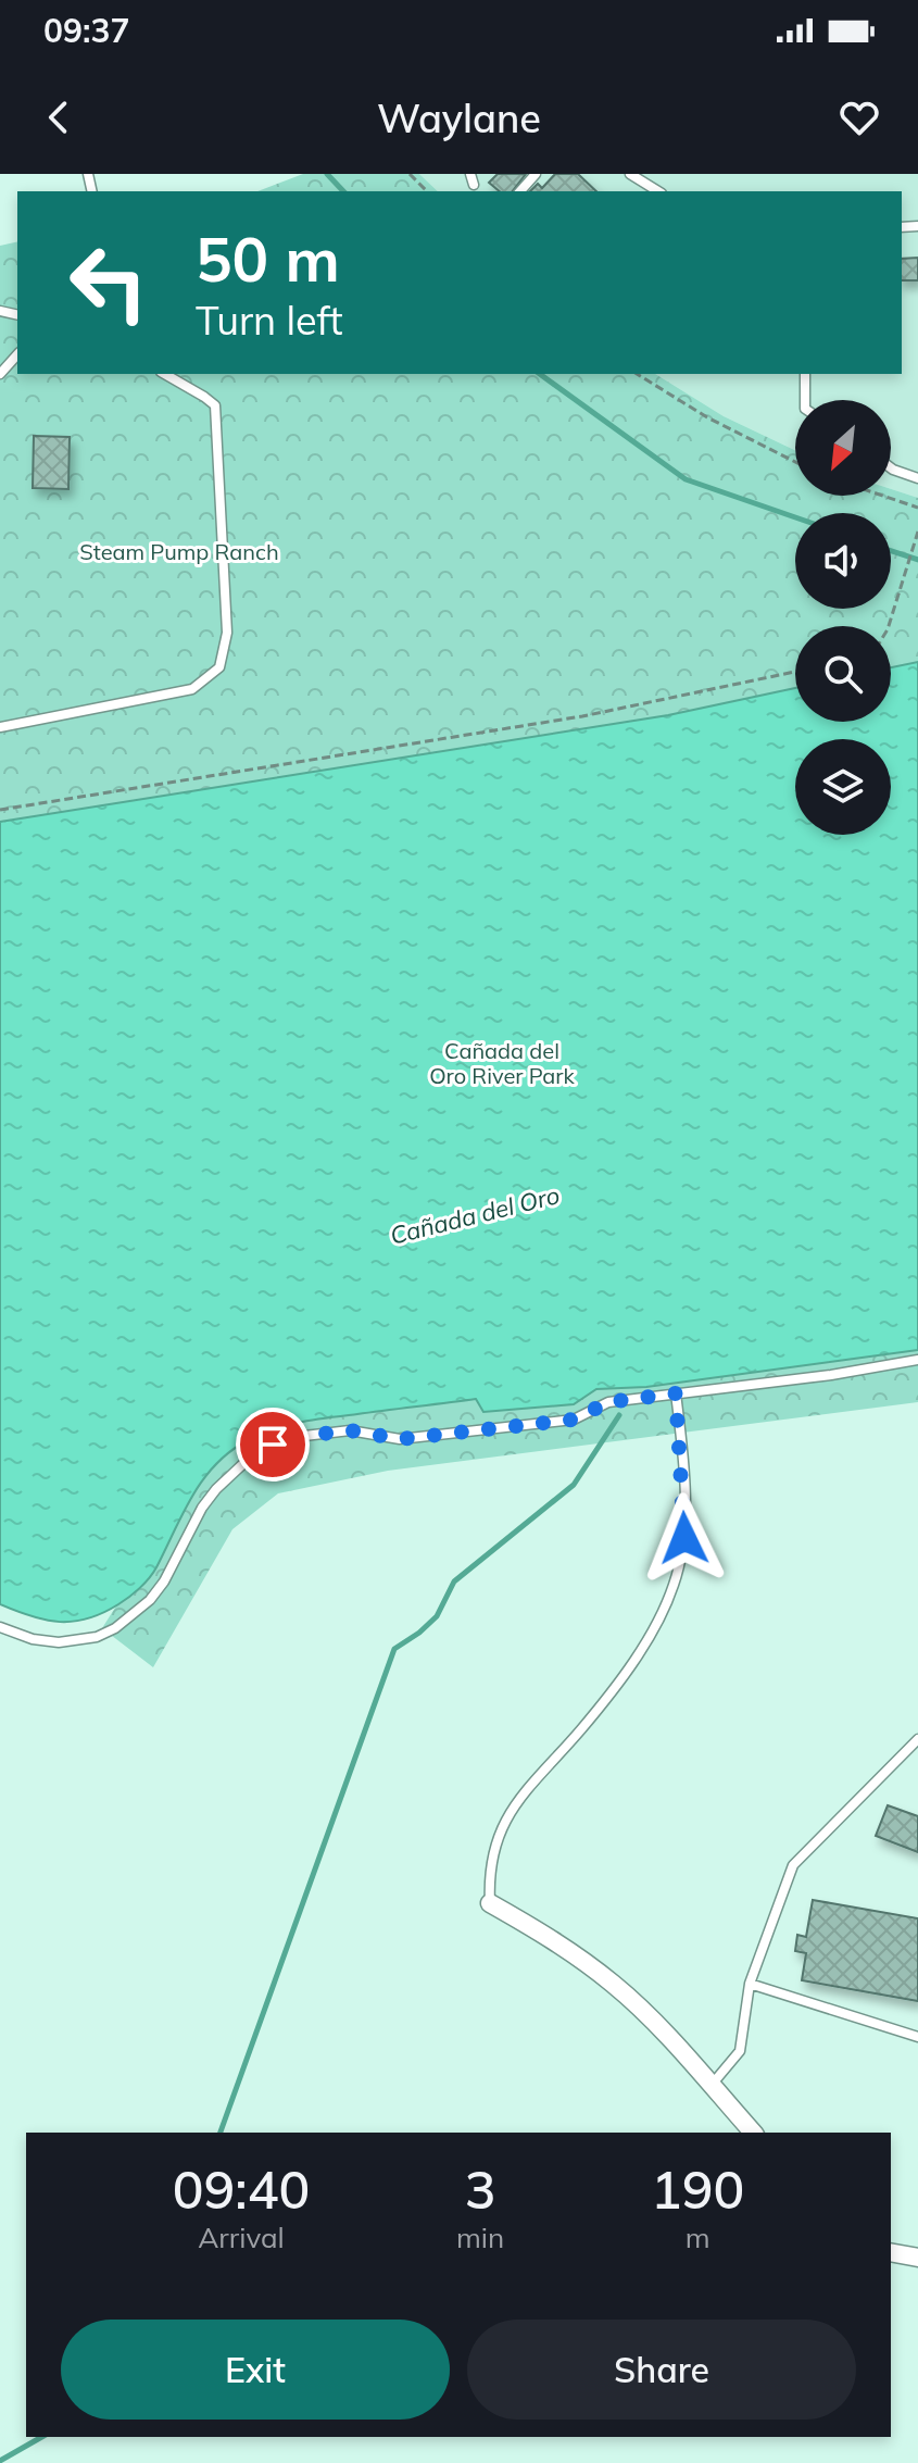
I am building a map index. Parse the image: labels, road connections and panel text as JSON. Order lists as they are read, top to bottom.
{
  "water": ["Cañada del Oro"],
  "parks": ["Steam Pump Ranch", "Cañada del Oro River Park"],
  "north": "bottom left",
  "page": {
    "status": "09:37",
    "header": "Waylane",
    "turn": ["50 m", "Turn left"],
    "eta": [
      "09:40",
      "Arrival",
      "3",
      "min",
      "190",
      "m"
    ],
    "buttons": ["Exit", "Share"]
  }
}
